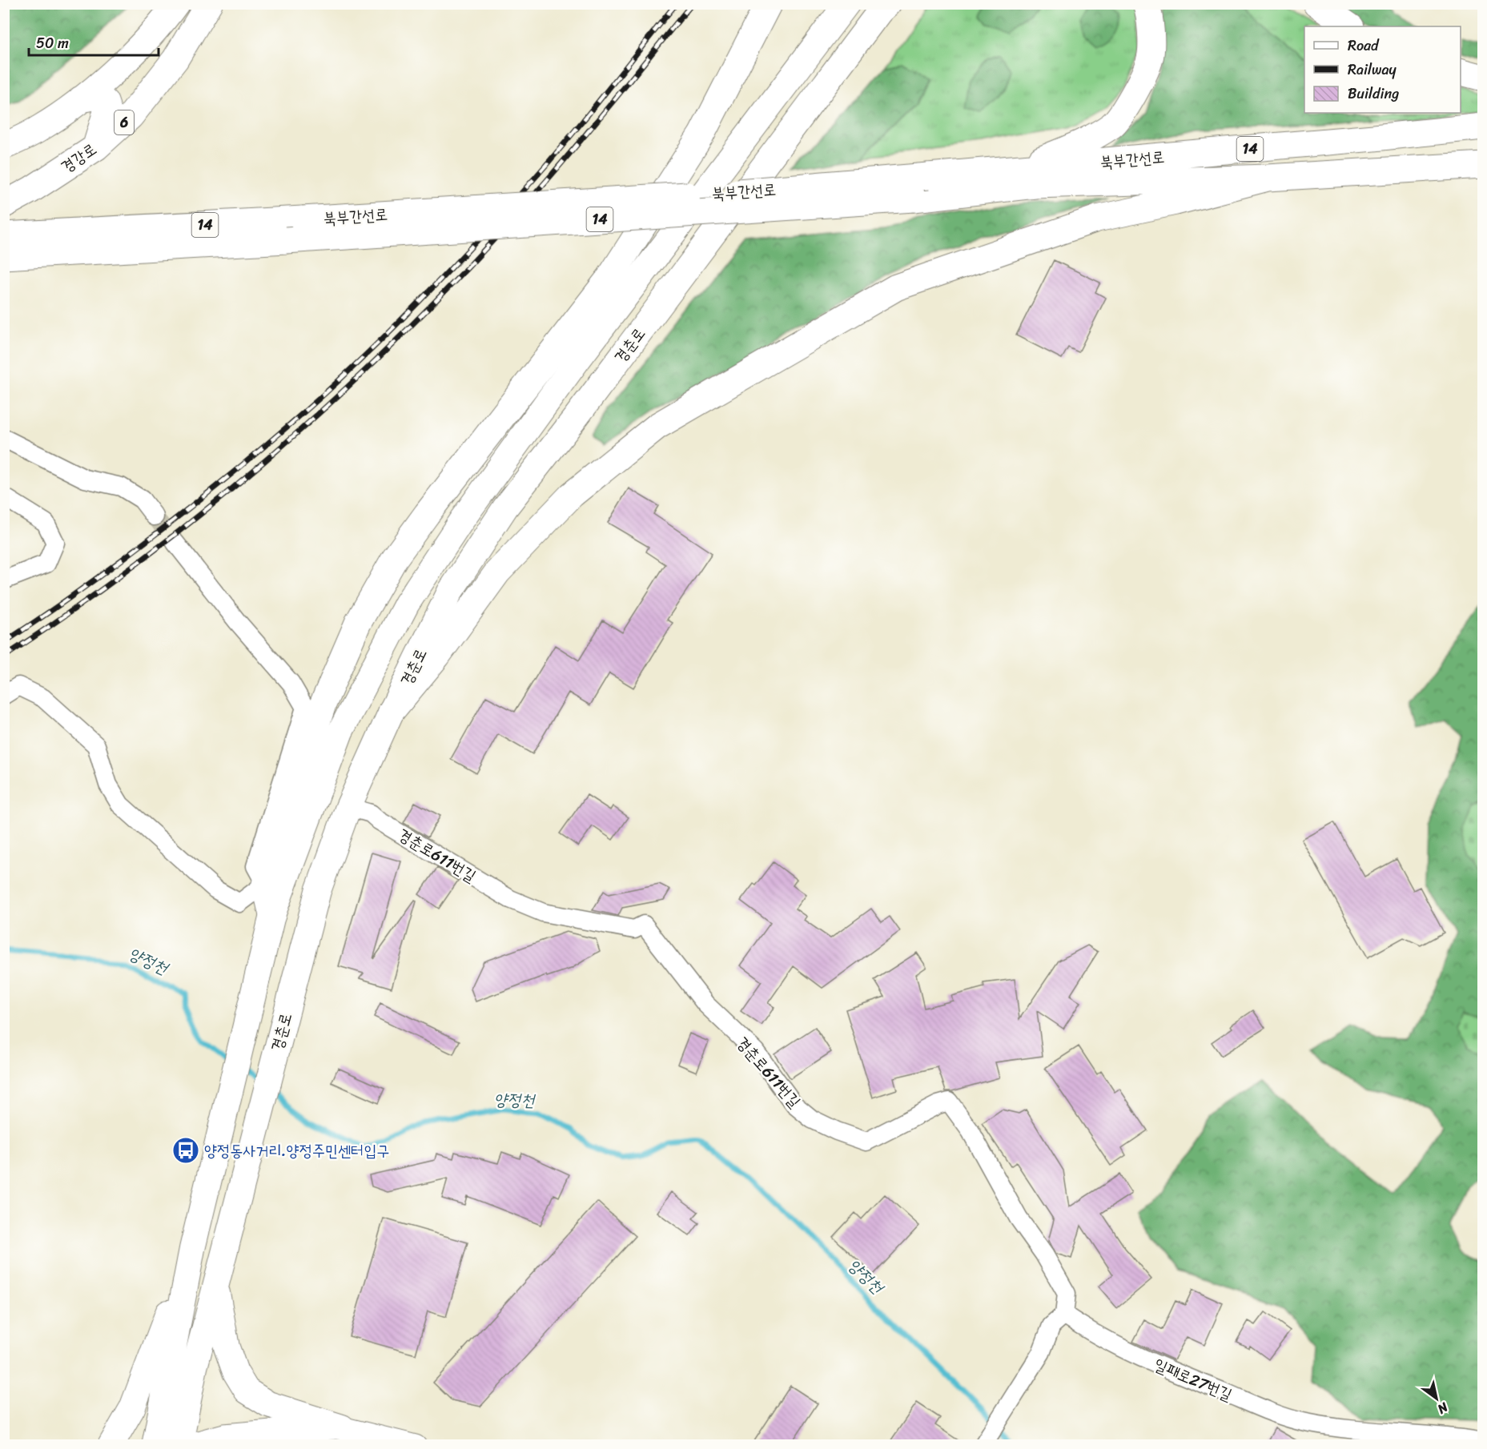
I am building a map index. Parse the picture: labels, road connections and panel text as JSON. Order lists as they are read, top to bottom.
{
  "streets": {
    "main road": [
      "6",
      "14",
      "경강로",
      "북부간선로",
      "경춘로"
    ],
    "street": ["경춘로611번길", "일패로27번길"]
  },
  "crossings": [
    ["경춘로", "경춘로611번길"],
    ["경춘로611번길", "일패로27번길"]
  ],
  "water": ["양정천"],
  "places": {
    "bus stop": ["양정동사거리.양정주민센터입구"]
  },
  "legend": ["Road", "Railway", "Building"],
  "scale_bar": "50 m",
  "north": "bottom right"
}
